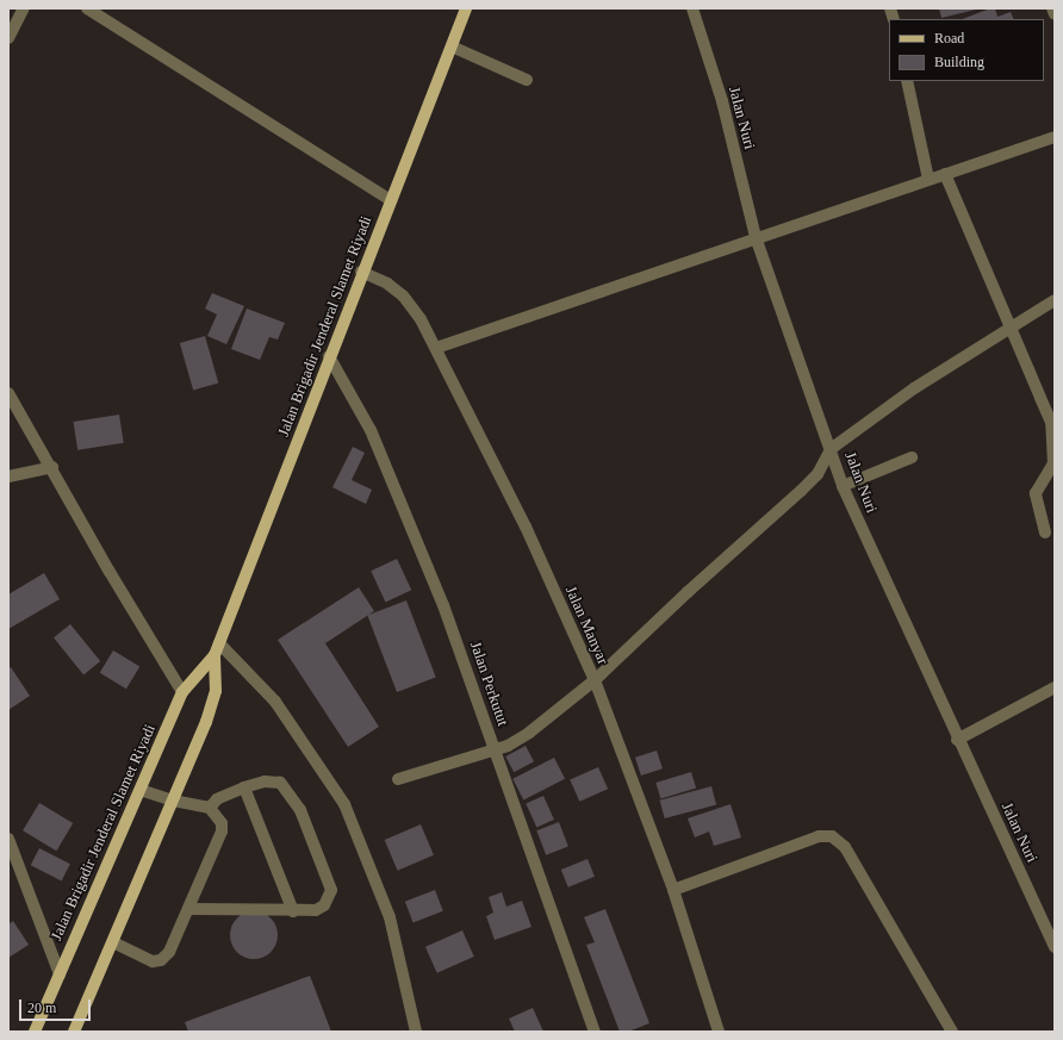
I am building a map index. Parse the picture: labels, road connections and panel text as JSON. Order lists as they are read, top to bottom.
{
  "streets": {
    "main road": ["Jalan Brigadir Jenderal Slamet Riyadi"],
    "street": ["Jalan Nuri", "Jalan Manyar", "Jalan Perkutut"]
  },
  "crossings": [
    ["Jalan Brigadir Jenderal Slamet Riyadi", "Jalan Manyar"],
    ["Jalan Brigadir Jenderal Slamet Riyadi", "Jalan Perkutut"]
  ],
  "legend": ["Road", "Building"],
  "scale_bar": "20 m"
}
